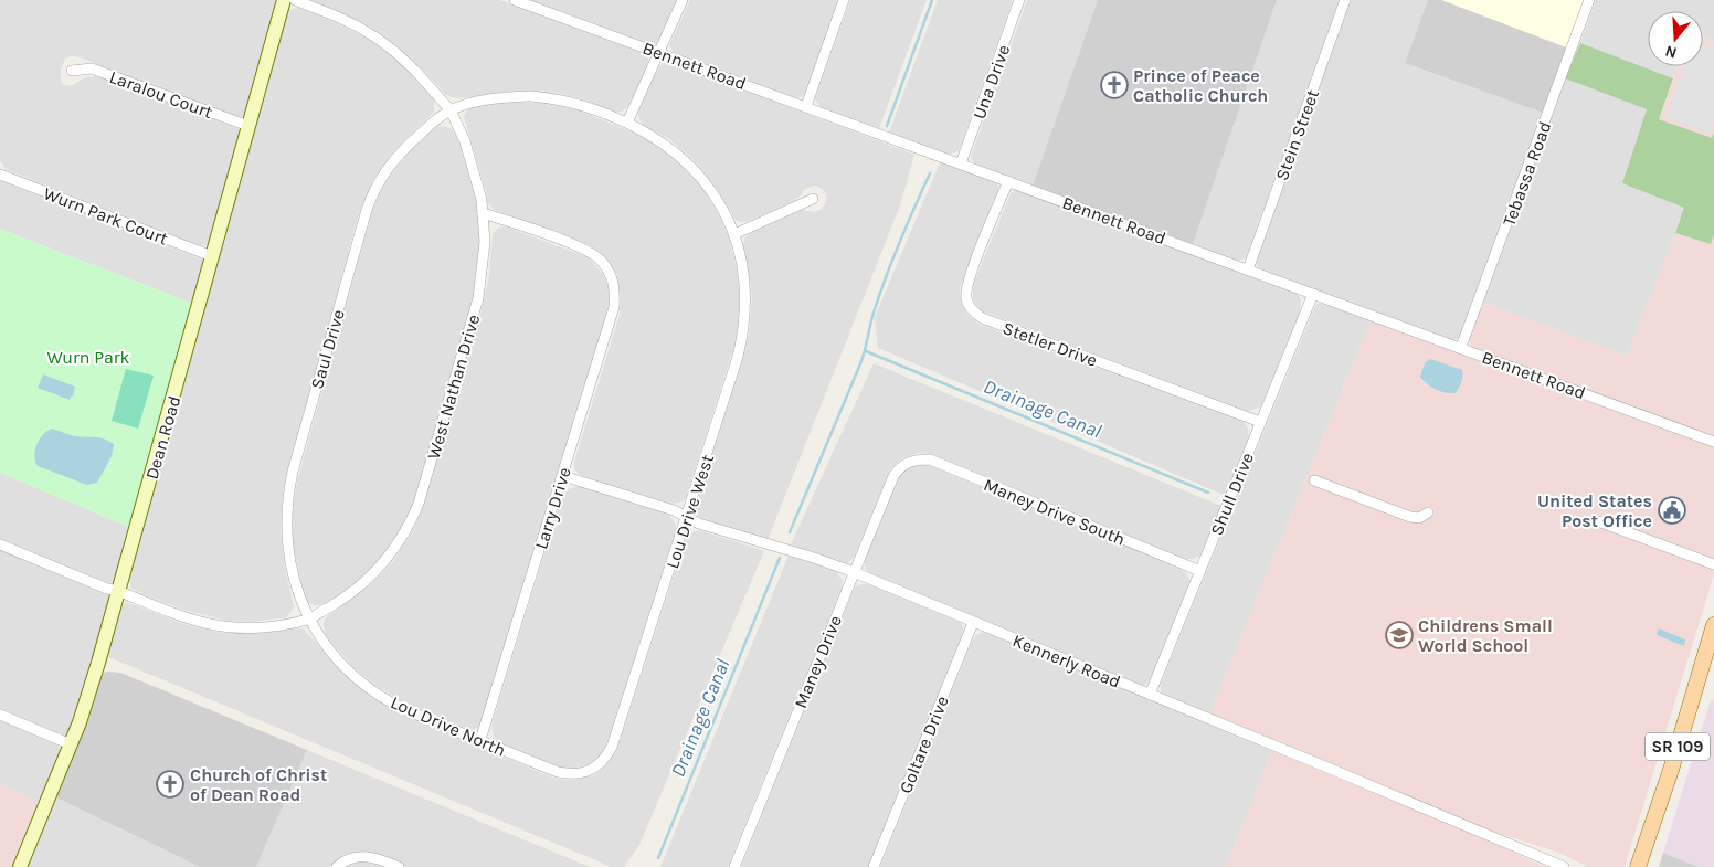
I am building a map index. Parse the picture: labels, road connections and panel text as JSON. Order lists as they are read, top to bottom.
{
  "streets": {
    "main road": ["Dean Road", "SR 109"],
    "street": [
      "Bennett Road",
      "Una Drive",
      "Laralou Court",
      "Stein Street",
      "Tebassa Road",
      "Wurn Park Court",
      "Stetler Drive",
      "Saul Drive",
      "West Nathan Drive",
      "Shull Drive",
      "Larry Drive",
      "Lou Drive West",
      "Maney Drive South",
      "Kennerly Road",
      "Maney Drive",
      "Lou Drive North",
      "Goltare Drive"
    ]
  },
  "crossings": [
    ["Bennett Road", "Una Drive"],
    ["Bennett Road", "Stein Street"],
    ["Bennett Road", "Tebassa Road"],
    ["Bennett Road", "Stetler Drive"],
    ["Bennett Road", "Shull Drive"],
    ["Laralou Court", "Dean Road"],
    ["Wurn Park Court", "Dean Road"],
    ["Stetler Drive", "Shull Drive"],
    ["Saul Drive", "West Nathan Drive"],
    ["Saul Drive", "Lou Drive West"],
    ["Saul Drive", "Lou Drive North"],
    ["West Nathan Drive", "Larry Drive"],
    ["West Nathan Drive", "Lou Drive North"],
    ["Shull Drive", "Maney Drive South"],
    ["Shull Drive", "Kennerly Road"],
    ["Larry Drive", "Kennerly Road"],
    ["Larry Drive", "Lou Drive North"],
    ["Lou Drive West", "Kennerly Road"],
    ["Lou Drive West", "Lou Drive North"],
    ["Maney Drive South", "Maney Drive"],
    ["Kennerly Road", "Maney Drive"],
    ["Kennerly Road", "Goltare Drive"]
  ],
  "water": ["Drainage Canal"],
  "parks": ["Wurn Park"],
  "places": {
    "church": ["Prince of Peace Catholic Church", "Church of Christ of Dean Road"],
    "public building": ["United States Post Office"],
    "school or university": ["Childrens Small World School"]
  },
  "north": "bottom"
}
